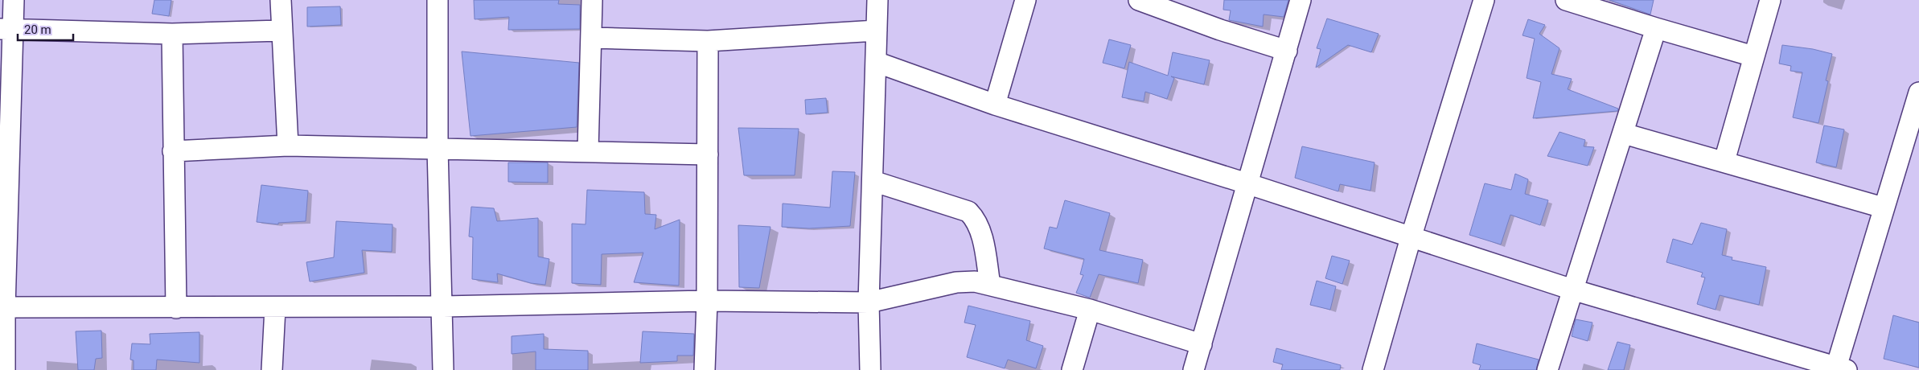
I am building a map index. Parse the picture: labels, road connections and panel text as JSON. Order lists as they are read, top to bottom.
{
  "scale_bar": "20 m"
}
